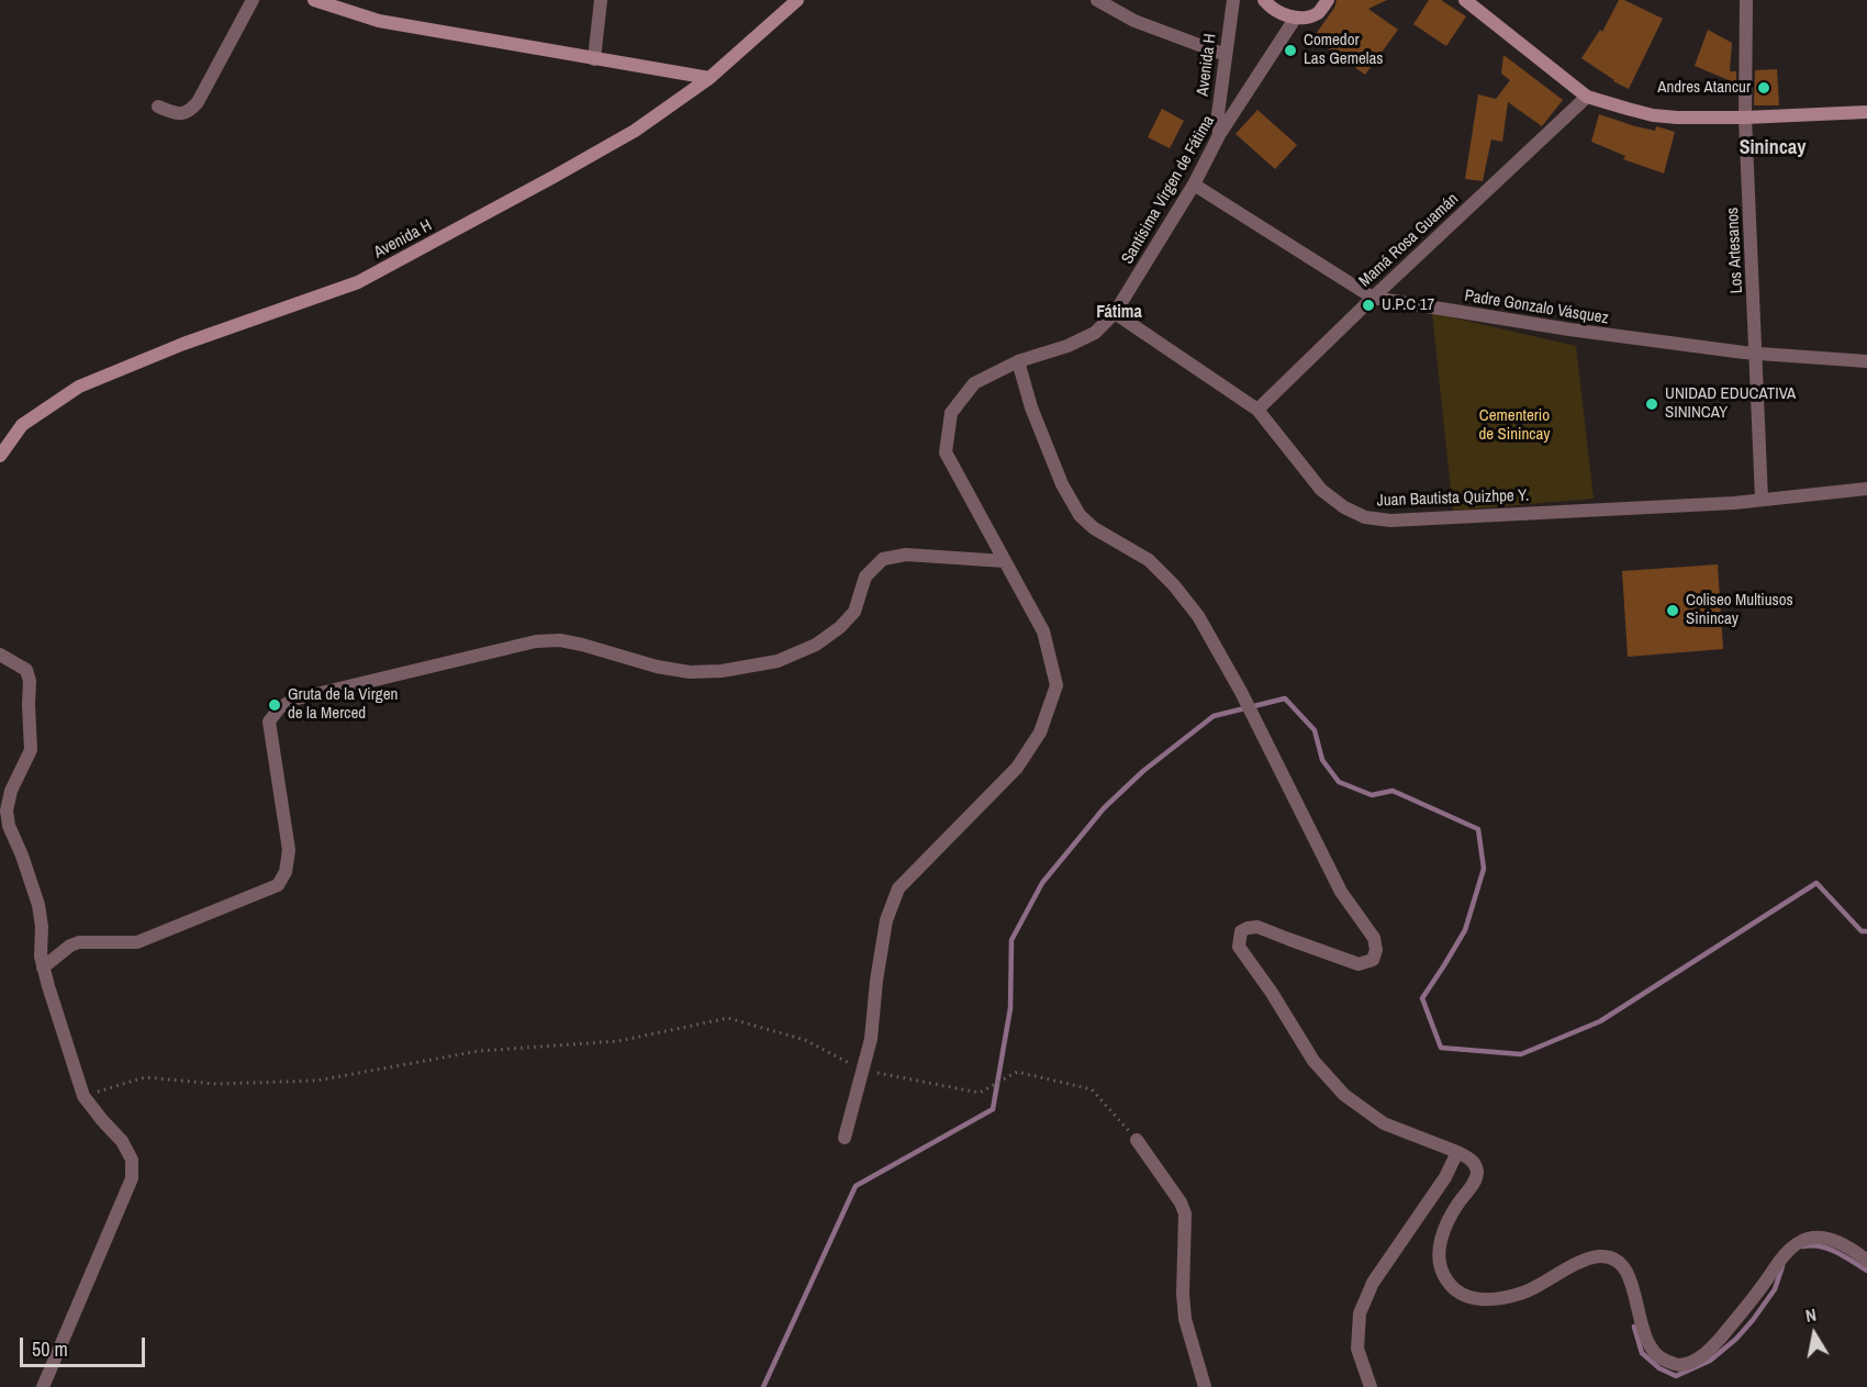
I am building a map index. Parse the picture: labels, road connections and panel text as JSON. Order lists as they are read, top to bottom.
{
  "streets": {
    "street": [
      "Avenida H",
      "Santísima Virgen de Fátima",
      "Mamá Rosa Guamán",
      "Los Artesanos",
      "Padre Gonzalo Vásquez",
      "Juan Bautista Quizhpe Y."
    ]
  },
  "crossings": [
    ["Avenida H", "Santísima Virgen de Fátima"],
    ["Santísima Virgen de Fátima", "Padre Gonzalo Vásquez"],
    ["Santísima Virgen de Fátima", "Juan Bautista Quizhpe Y."],
    ["Mamá Rosa Guamán", "Padre Gonzalo Vásquez"],
    ["Mamá Rosa Guamán", "Juan Bautista Quizhpe Y."],
    ["Los Artesanos", "Padre Gonzalo Vásquez"],
    ["Los Artesanos", "Juan Bautista Quizhpe Y."]
  ],
  "districts": ["Sinincay", "Fátima"],
  "parks": ["Cementerio de Sinincay"],
  "places": [
    "Comedor Las Gemelas",
    "Andres Atancur",
    "U.P.C 17",
    "UNIDAD EDUCATIVA SININCAY",
    "Coliseo Multiusos Sinincay",
    "Gruta de la Virgen de la Merced"
  ],
  "scale_bar": "50 m",
  "north": "top"
}
